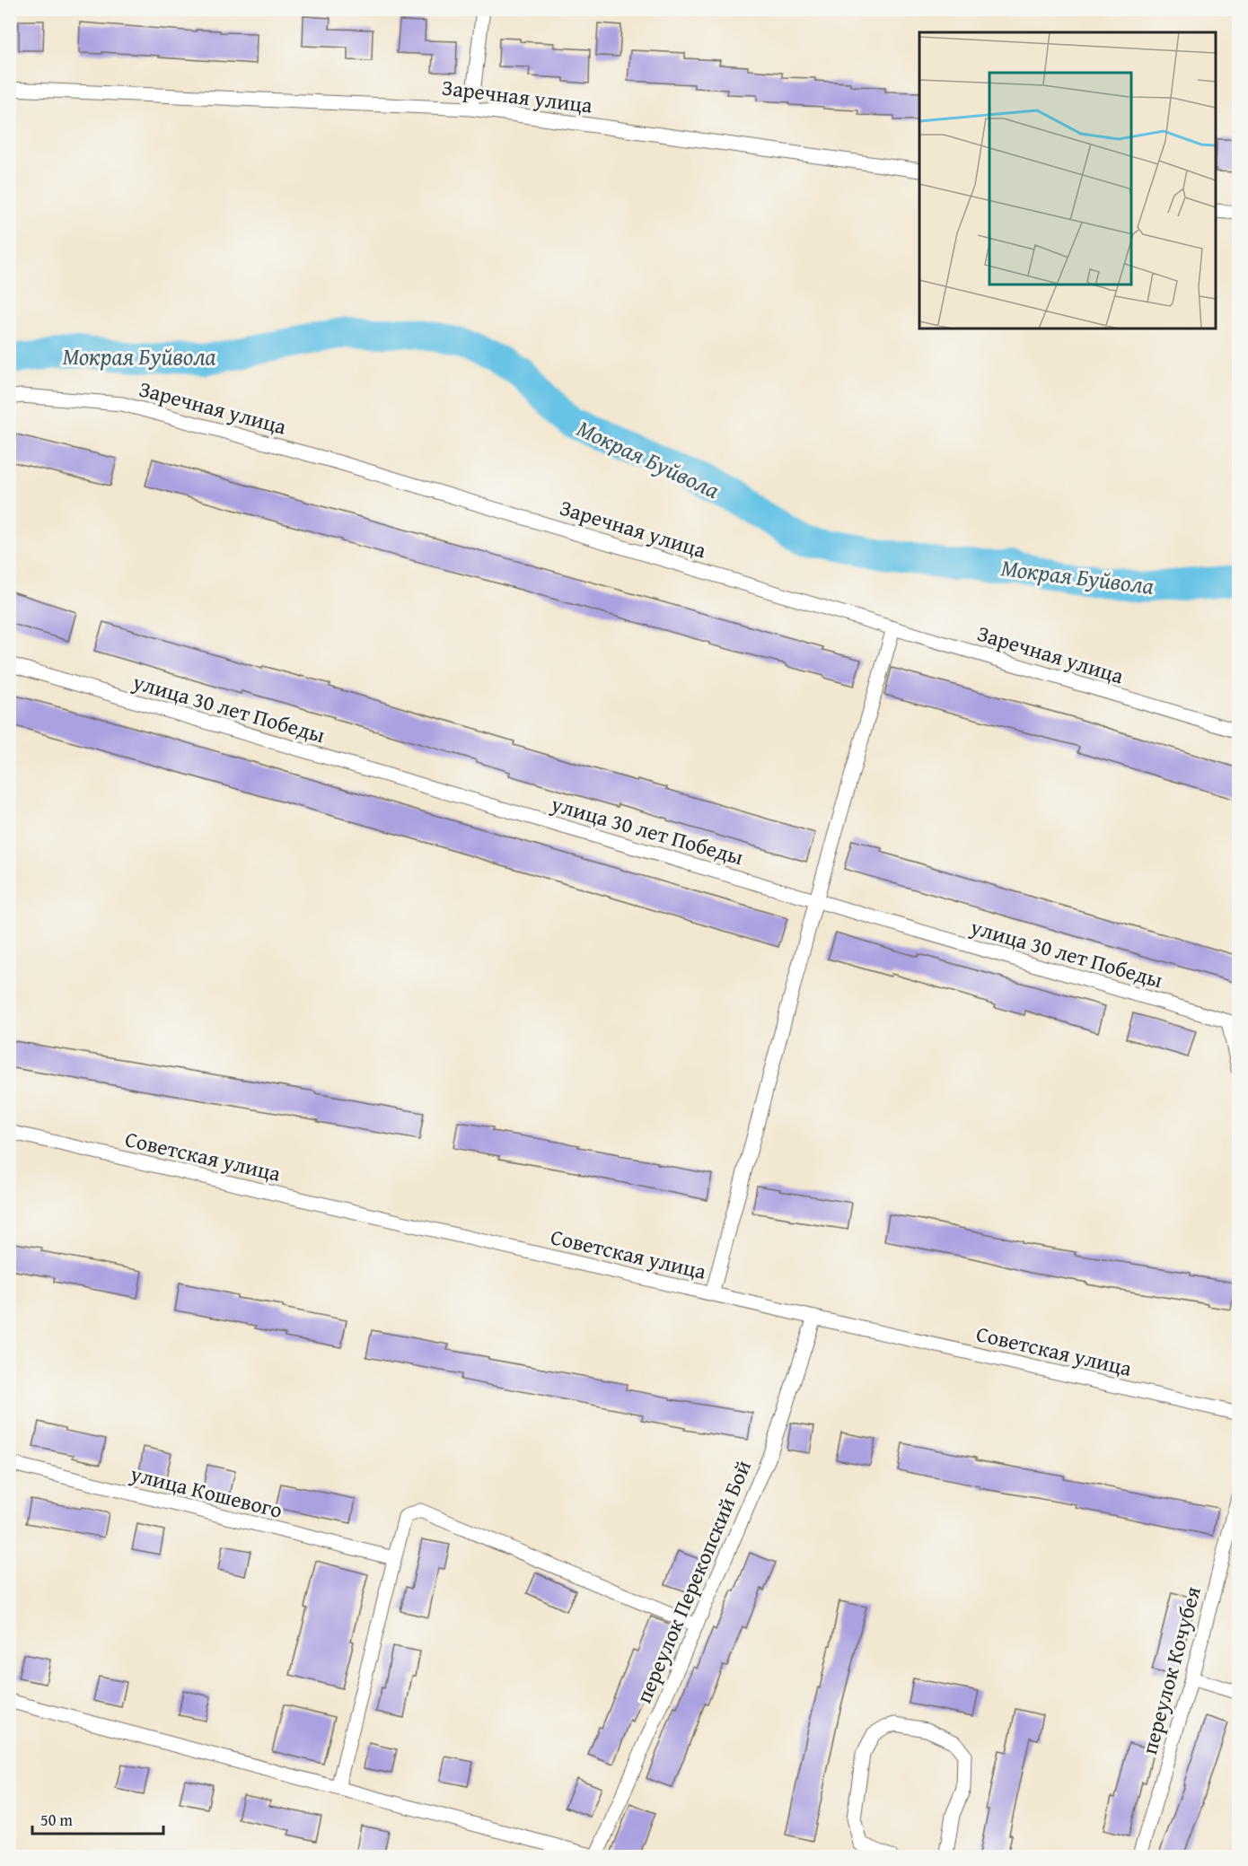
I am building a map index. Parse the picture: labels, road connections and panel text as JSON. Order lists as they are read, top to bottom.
{
  "streets": {
    "street": [
      "Заречная улица",
      "улица 30 лет Победы",
      "Советская улица",
      "улица Кошевого",
      "переулок Перекопский Бой",
      "переулок Кочубея"
    ]
  },
  "crossings": [
    ["Советская улица", "переулок Перекопский Бой"]
  ],
  "water": ["Мокрая Буйвола"],
  "scale_bar": "50 m"
}
